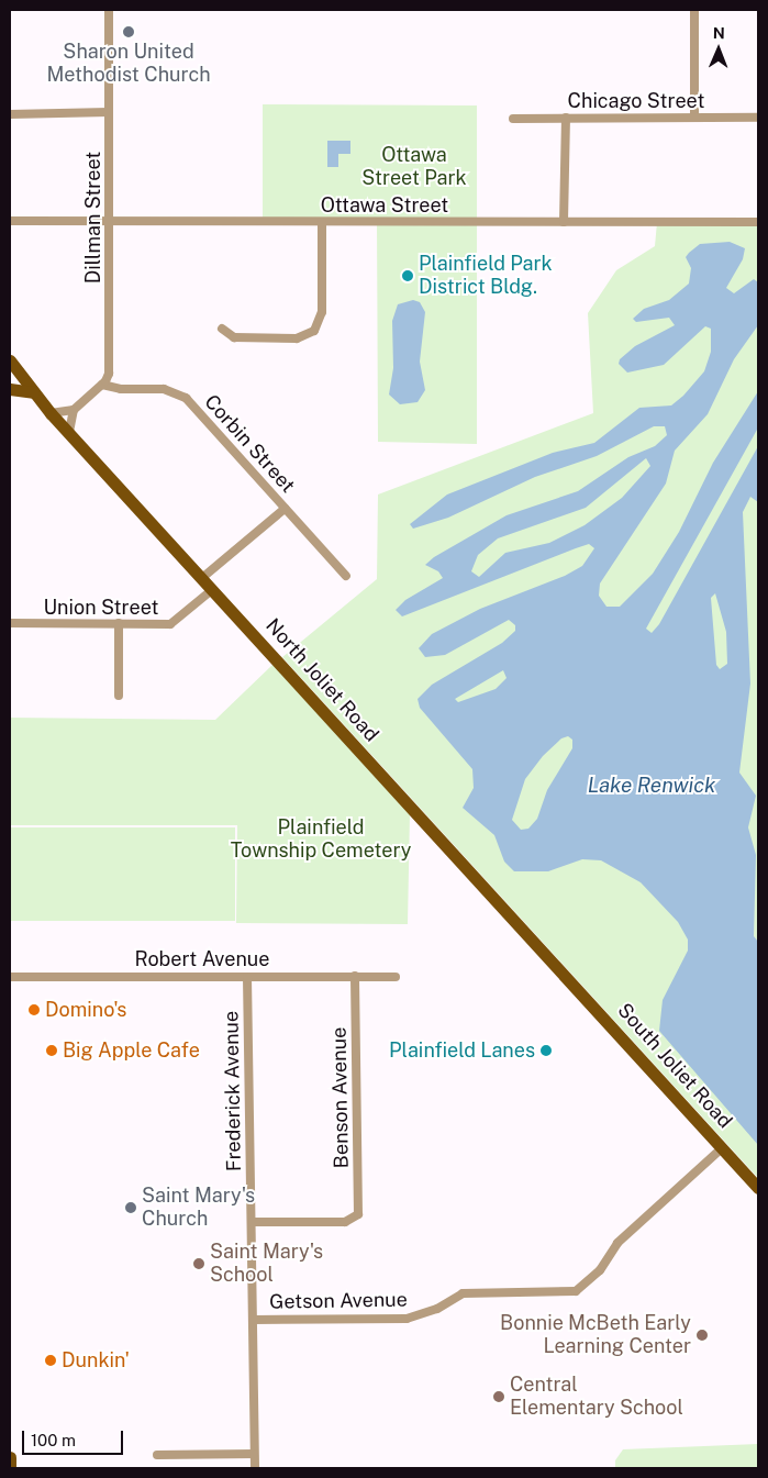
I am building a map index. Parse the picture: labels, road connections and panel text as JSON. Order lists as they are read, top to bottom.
{
  "streets": {
    "main road": ["North Joliet Road", "South Joliet Road"],
    "street": [
      "Chicago Street",
      "Ottawa Street",
      "Dillman Street",
      "Corbin Street",
      "Union Street",
      "Robert Avenue",
      "Frederick Avenue",
      "Benson Avenue",
      "Getson Avenue"
    ]
  },
  "crossings": [
    ["Ottawa Street", "Dillman Street"],
    ["Dillman Street", "Corbin Street"],
    ["Union Street", "North Joliet Road"],
    ["North Joliet Road", "South Joliet Road"],
    ["Robert Avenue", "Frederick Avenue"],
    ["Robert Avenue", "Benson Avenue"],
    ["South Joliet Road", "Getson Avenue"],
    ["Frederick Avenue", "Benson Avenue"],
    ["Frederick Avenue", "Getson Avenue"]
  ],
  "water": ["Lake Renwick"],
  "parks": ["Ottawa Street Park", "Plainfield Township Cemetery"],
  "places": [
    "Sharon United Methodist Church",
    "Plainfield Park District Bldg.",
    "Domino's",
    "Big Apple Cafe",
    "Plainfield Lanes",
    "Saint Mary's Church",
    "Saint Mary's School",
    "Bonnie McBeth Early Learning Center",
    "Dunkin'",
    "Central Elementary School"
  ],
  "scale_bar": "100 m",
  "north": "top"
}
